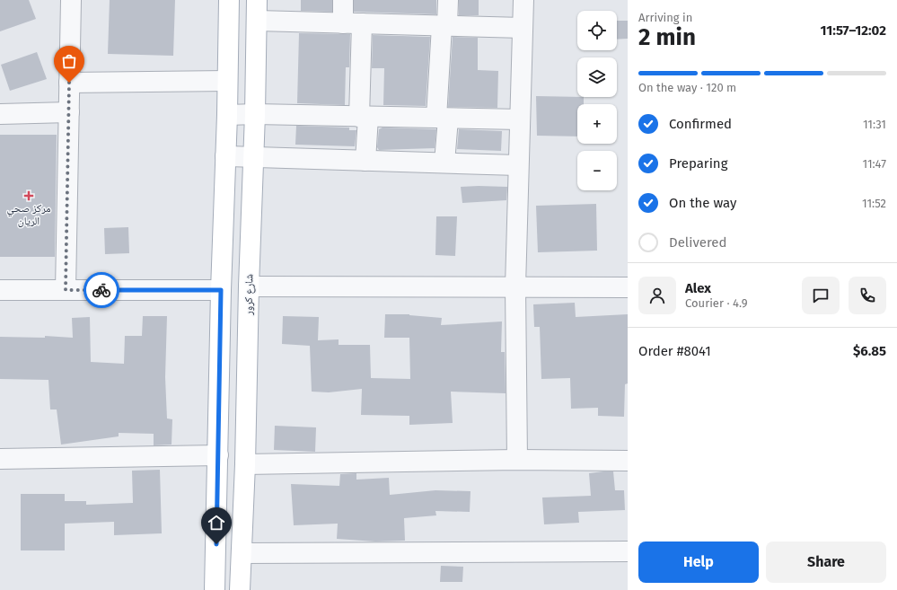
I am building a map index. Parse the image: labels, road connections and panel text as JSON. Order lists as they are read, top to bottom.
{
  "streets": {
    "main road": ["شارع كرور"]
  },
  "places": {
    "health": ["مركز صحي الريان"]
  },
  "page": {
    "heading": ["2 min", "Arriving in", "11:57–12:02"],
    "panel": [
      "Alex",
      "Courier · 4.9",
      "Order #8041",
      "$6.85"
    ],
    "map_buttons": ["+", "−"],
    "bar": "On the way · 120 m",
    "list": [
      ["Confirmed", "11:31"],
      ["Preparing", "11:47"],
      ["On the way", "11:52"],
      "Delivered"
    ],
    "buttons": ["Help", "Share"]
  }
}
